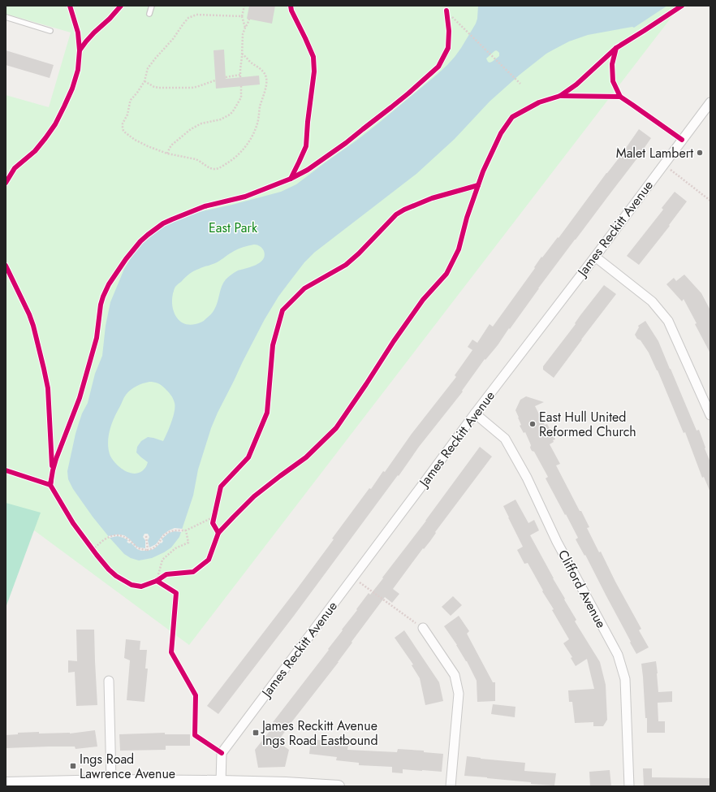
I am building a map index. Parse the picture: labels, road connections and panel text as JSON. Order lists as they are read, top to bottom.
{
  "streets": {
    "street": ["James Reckitt Avenue", "Clifford Avenue"]
  },
  "crossings": [
    ["James Reckitt Avenue", "Clifford Avenue"]
  ],
  "parks": ["East Park"],
  "places": {
    "other": ["Malet Lambert", "East Hull United Reformed Church"],
    "transit": ["James Reckitt Avenue Ings Road Eastbound", "Ings Road Lawrence Avenue"]
  }
}
